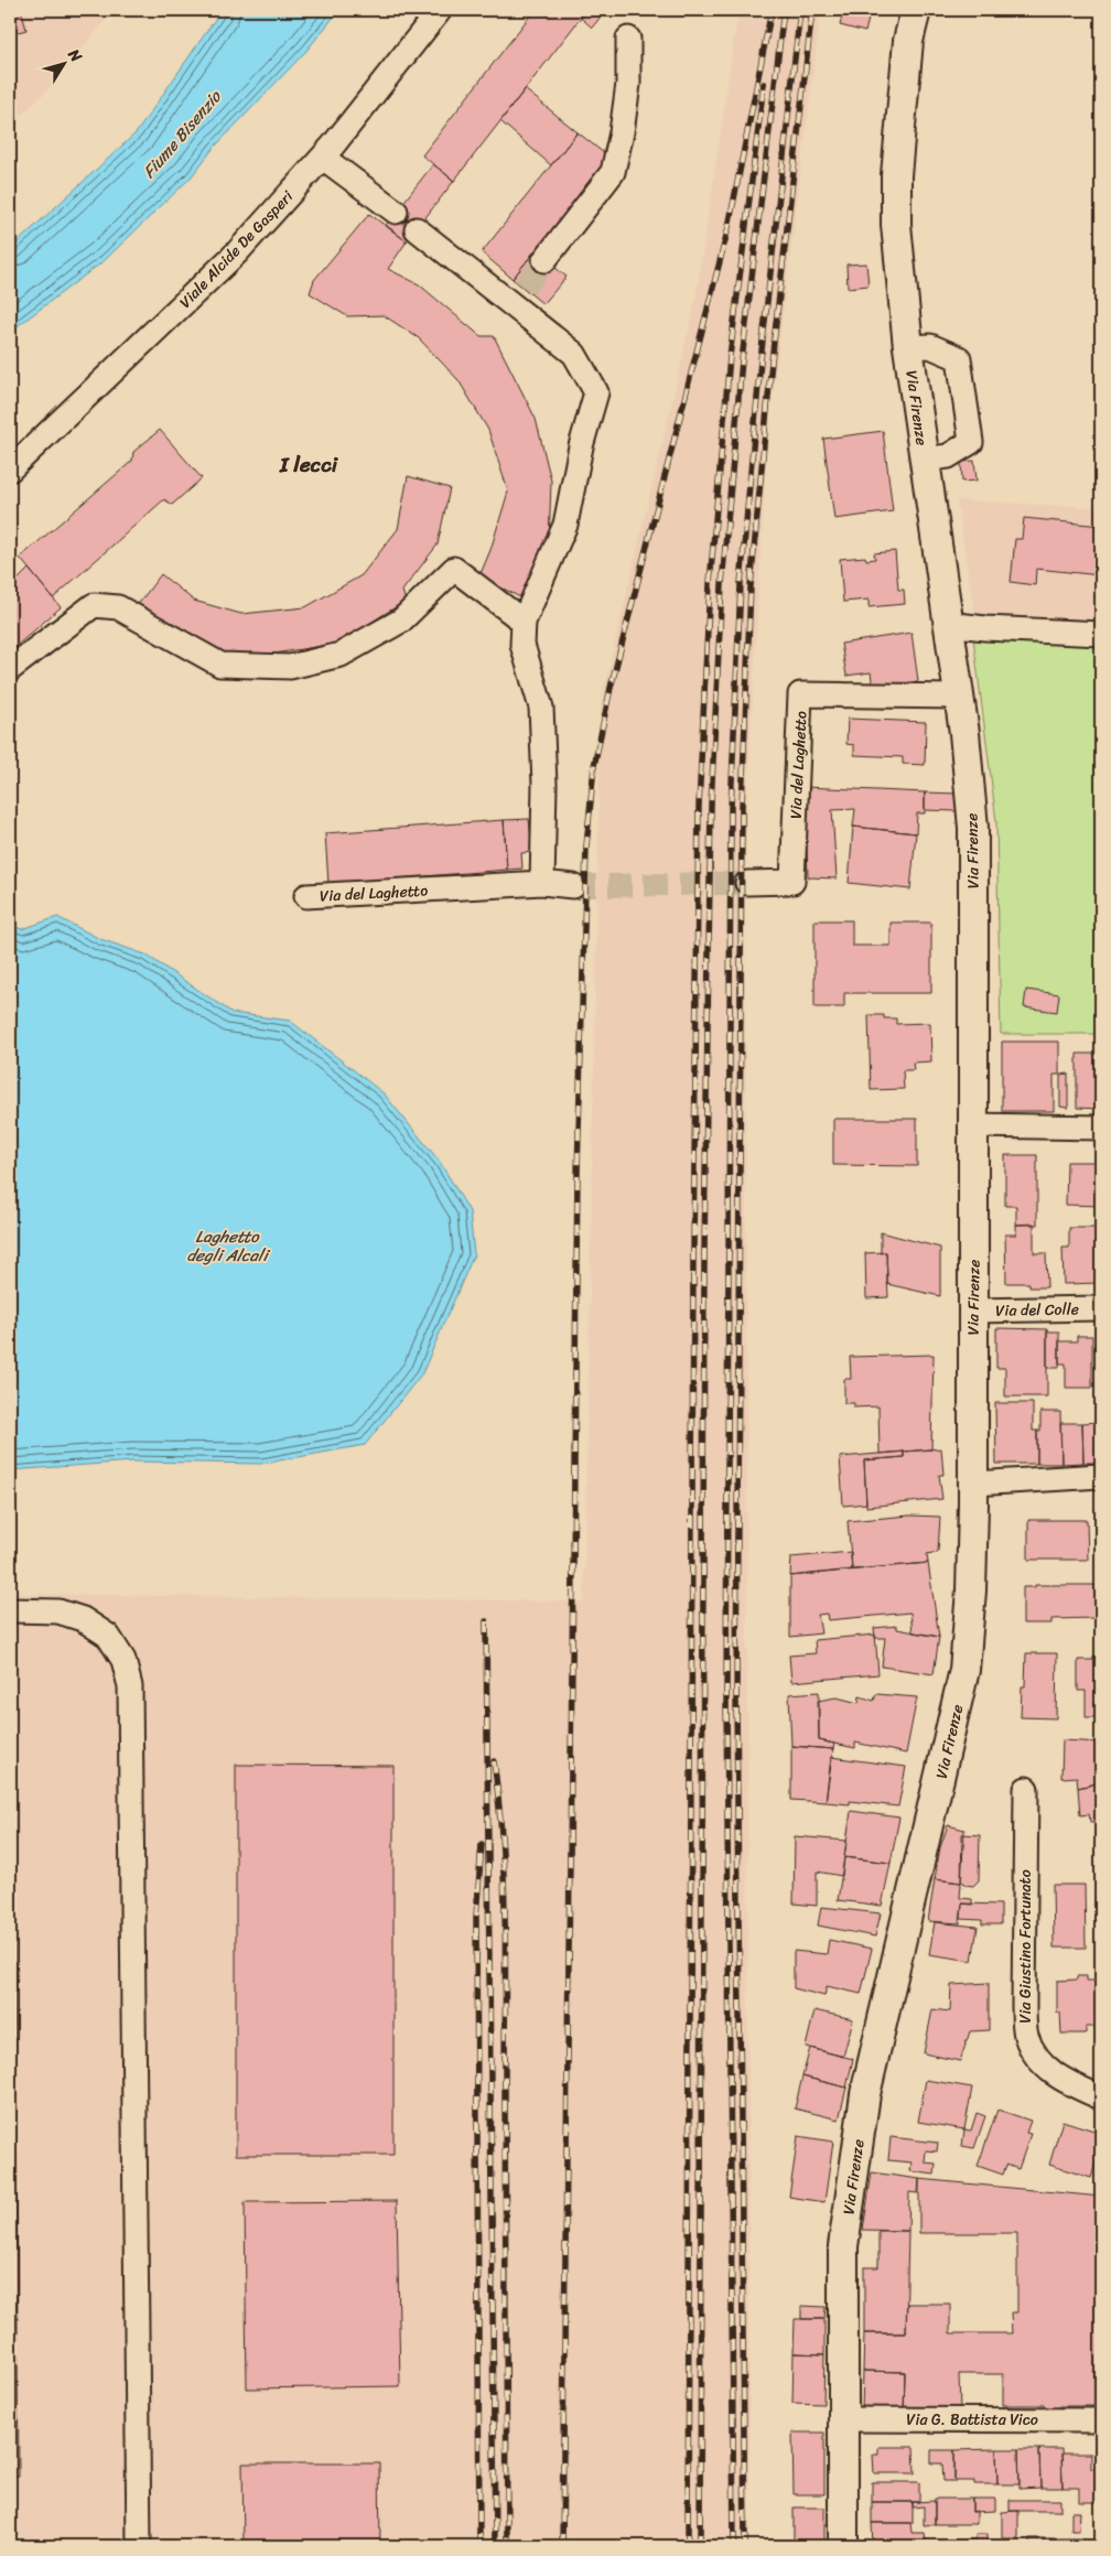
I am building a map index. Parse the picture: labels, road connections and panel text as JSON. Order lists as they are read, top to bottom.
{
  "streets": {
    "main road": ["Via Firenze"],
    "street": [
      "Viale Alcide De Gasperi",
      "Via del Laghetto",
      "Via del Colle",
      "Via Giustino Fortunato",
      "Via G. Battista Vico"
    ]
  },
  "crossings": [
    ["Via Firenze", "Via del Laghetto"],
    ["Via Firenze", "Via del Colle"],
    ["Via Firenze", "Via G. Battista Vico"]
  ],
  "districts": ["I lecci"],
  "water": ["Fiume Bisenzio", "Laghetto degli Alcali"],
  "north": "top right"
}
